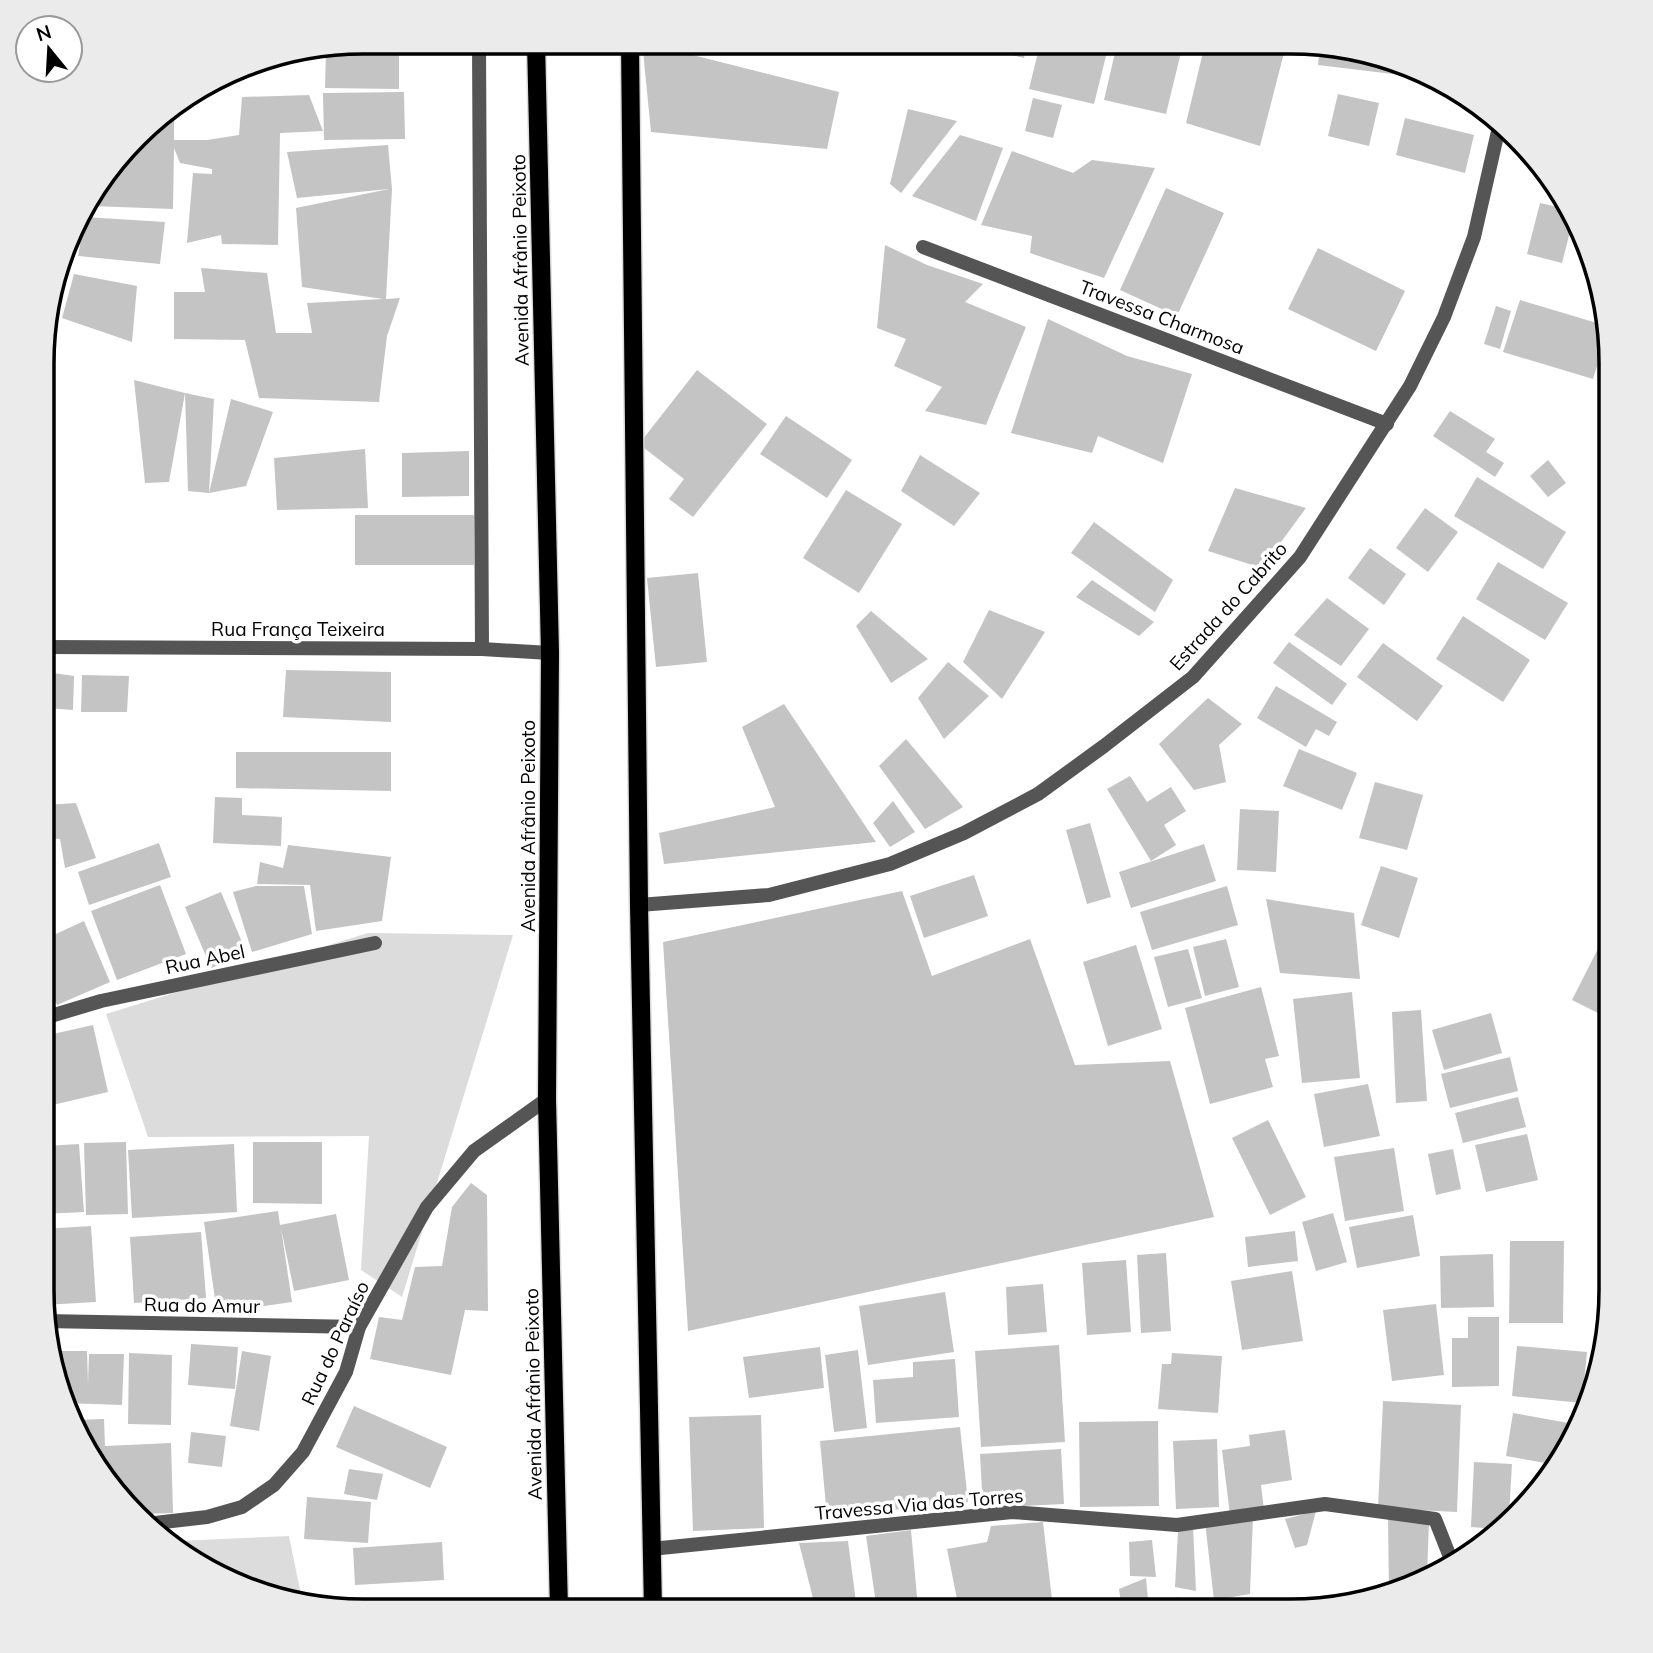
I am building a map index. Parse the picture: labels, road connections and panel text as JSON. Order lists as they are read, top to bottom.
{
  "streets": {
    "main road": ["Avenida Afrânio Peixoto"],
    "street": [
      "Travessa Charmosa",
      "Estrada do Cabrito",
      "Rua França Teixeira",
      "Rua Abel",
      "Rua do Amur",
      "Rua do Paraíso",
      "Travessa Via das Torres"
    ]
  },
  "crossings": [
    ["Avenida Afrânio Peixoto", "Rua França Teixeira"],
    ["Avenida Afrânio Peixoto", "Rua do Paraíso"],
    ["Travessa Charmosa", "Estrada do Cabrito"],
    ["Rua do Amur", "Rua do Paraíso"]
  ],
  "north": "top"
}
